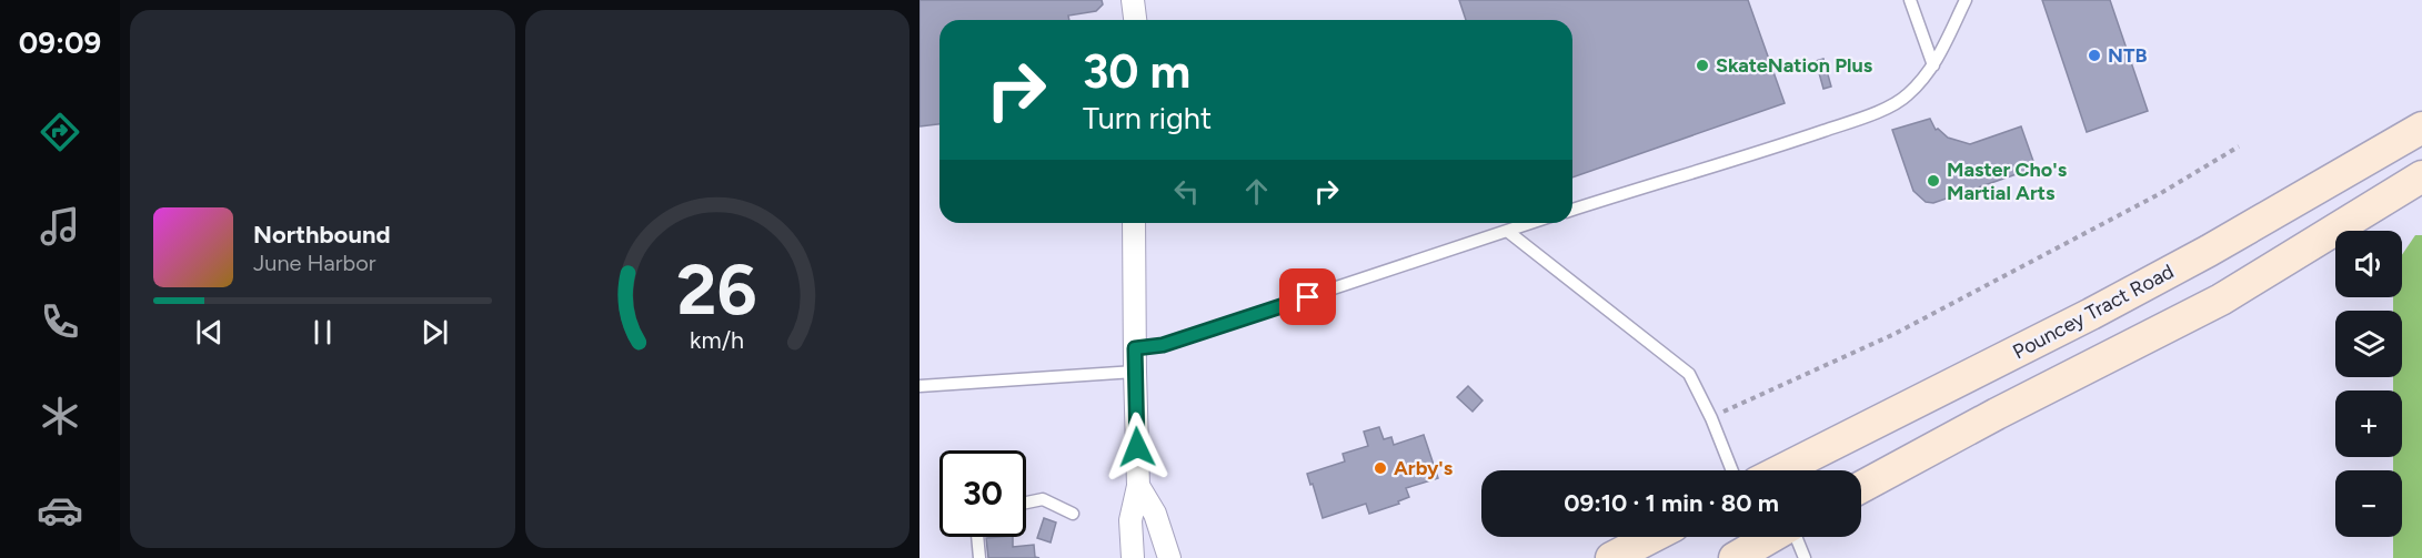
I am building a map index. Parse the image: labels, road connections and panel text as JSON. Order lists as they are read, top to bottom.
{
  "streets": {
    "main road": ["Pouncey Tract Road"]
  },
  "places": [
    "NTB",
    "SkateNation Plus",
    "Master Cho's Martial Arts",
    "Arby's"
  ],
  "page": {
    "tabs": "09:09",
    "turn": ["30 m", "Turn right"],
    "song": ["Northbound", "June Harbor"],
    "map_buttons": ["+", "−"],
    "limit": "30",
    "trip": "09:10 · 1 min · 80 m",
    "gauge": ["26", "km/h"]
  }
}
